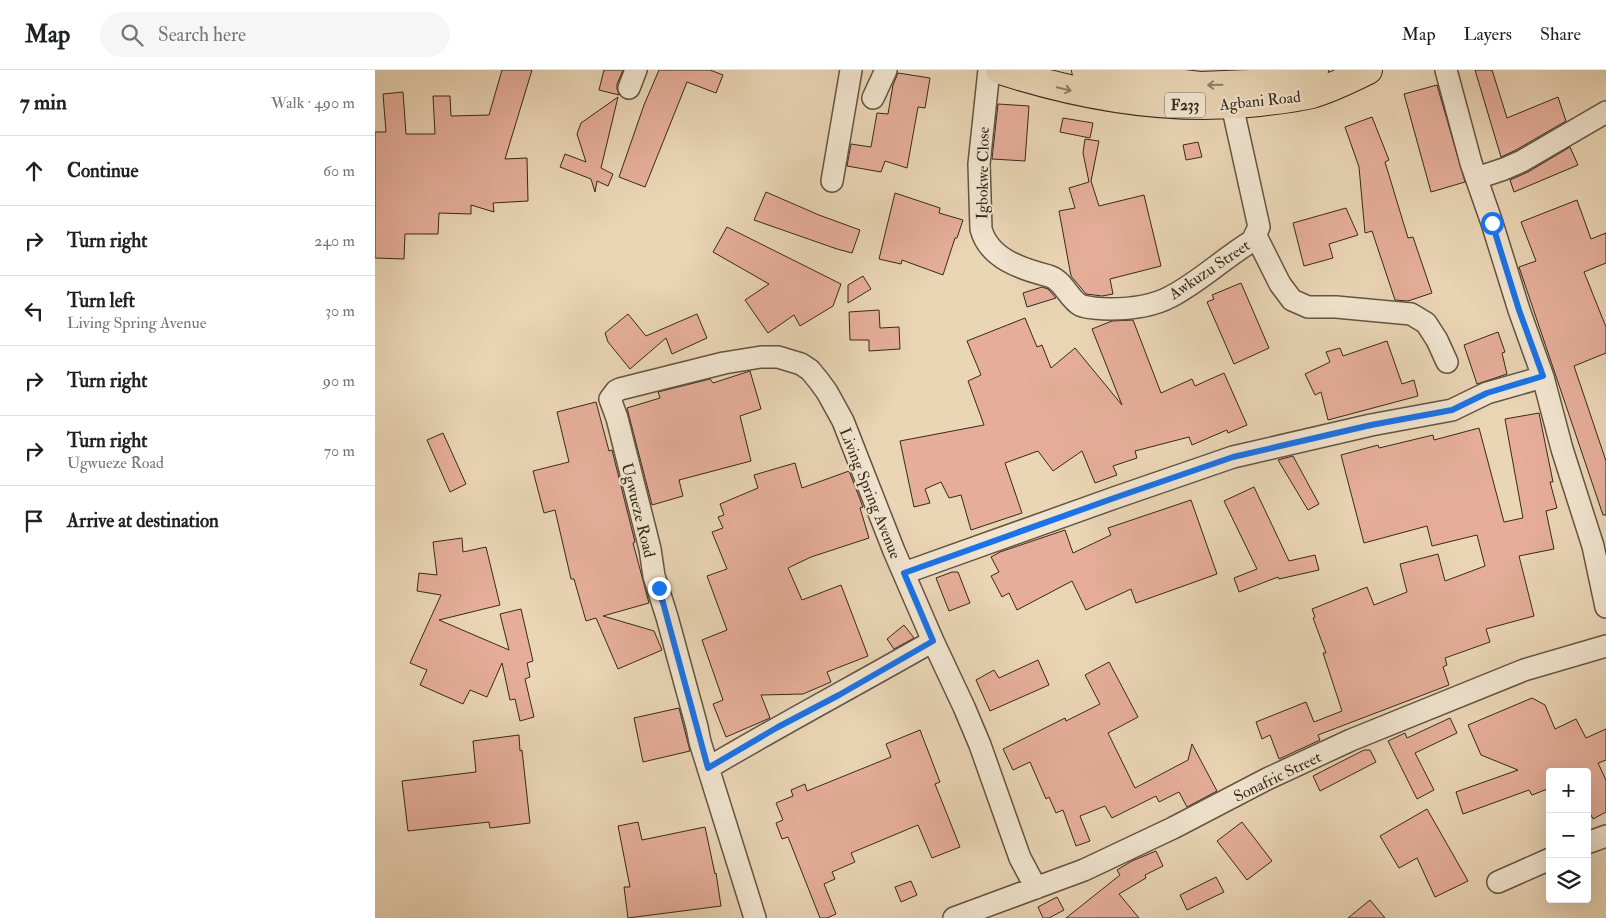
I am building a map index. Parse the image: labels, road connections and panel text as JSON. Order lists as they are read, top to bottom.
{
  "streets": {
    "main road": ["Agbani Road", "F233"],
    "street": [
      "Igbokwe Close",
      "Awkuzu Street",
      "Living Spring Avenue",
      "Ugwueze Road",
      "Sonafric Street"
    ]
  },
  "crossings": [
    ["Agbani Road", "Awkuzu Street"],
    ["Igbokwe Close", "Awkuzu Street"],
    ["Living Spring Avenue", "Ugwueze Road"],
    ["Living Spring Avenue", "Sonafric Street"]
  ],
  "page": {
    "header": "Map",
    "search": "Search here",
    "nav": ["Map", "Layers", "Share"],
    "heading": ["7 min", "Walk · 490 m"],
    "list": [
      ["Continue", "60 m"],
      ["Turn right", "240 m"],
      ["Turn left", "Living Spring Avenue", "30 m"],
      ["Turn right", "90 m"],
      ["Turn right", "Ugwueze Road", "70 m"],
      "Arrive at destination"
    ],
    "map_buttons": ["+", "−"]
  }
}
